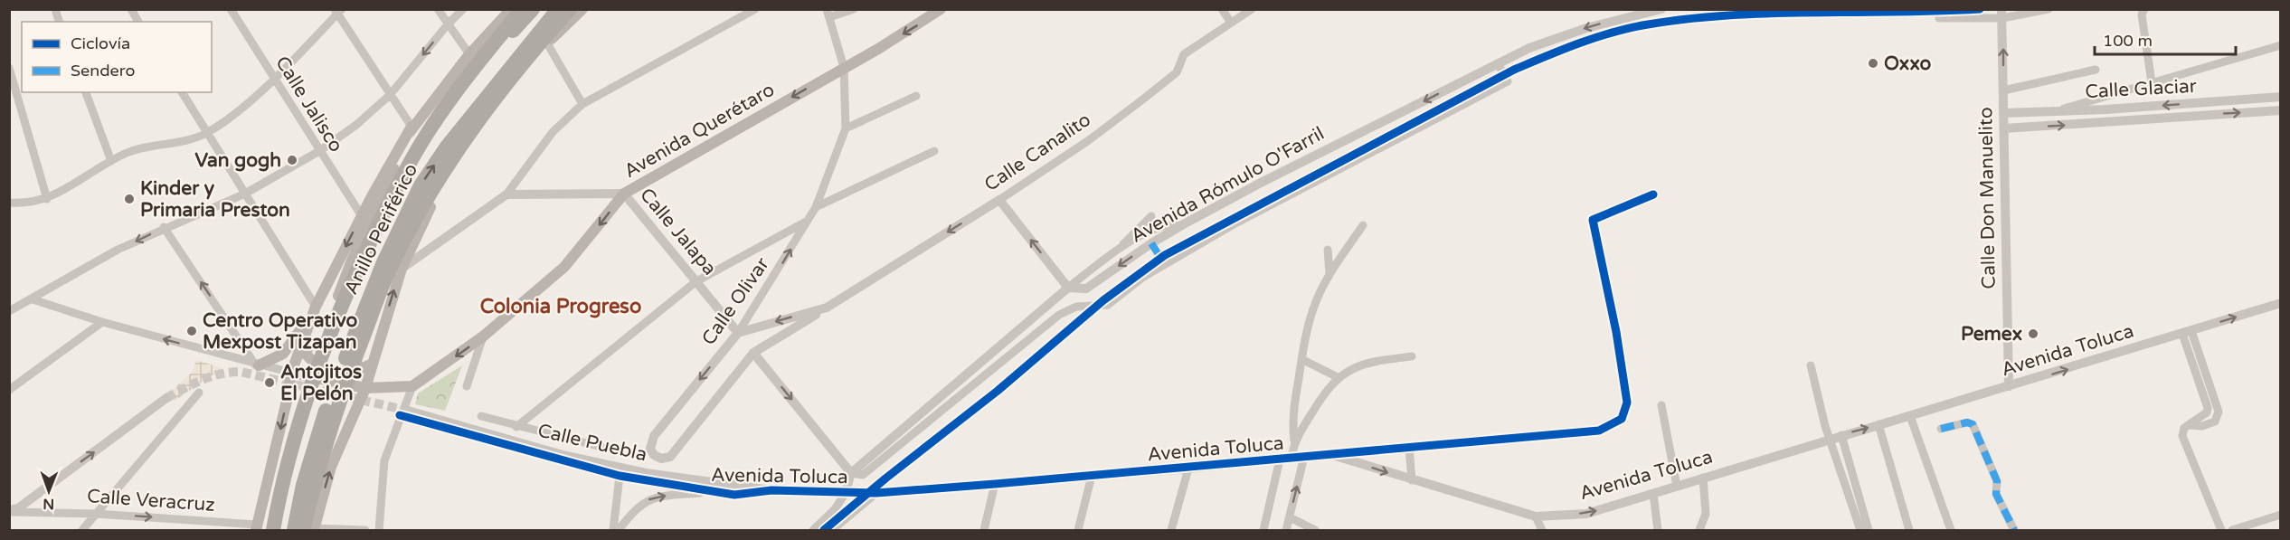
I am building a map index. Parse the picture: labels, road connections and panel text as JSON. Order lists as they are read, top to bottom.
{
  "streets": {
    "highway": ["Anillo Periférico"],
    "main road": ["Avenida Querétaro"],
    "street": [
      "Calle Glaciar",
      "Calle Jalisco",
      "Calle Canalito",
      "Avenida Rómulo O'Farril",
      "Calle Don Manuelito",
      "Calle Jalapa",
      "Calle Olivar",
      "Avenida Toluca",
      "Calle Puebla",
      "Calle Veracruz"
    ]
  },
  "crossings": [
    ["Calle Glaciar", "Calle Don Manuelito"],
    ["Avenida Querétaro", "Calle Jalapa"],
    ["Avenida Querétaro", "Calle Olivar"],
    ["Calle Canalito", "Calle Jalapa"],
    ["Calle Canalito", "Calle Olivar"],
    ["Calle Don Manuelito", "Avenida Toluca"],
    ["Calle Jalapa", "Calle Olivar"],
    ["Avenida Toluca", "Calle Puebla"]
  ],
  "one_way": ["Avenida Querétaro", "Calle Veracruz"],
  "districts": ["Colonia Progreso"],
  "places": [
    "Oxxo",
    "Van gogh",
    "Kinder y Primaria Preston",
    "Centro Operativo Mexpost Tizapan",
    "Pemex",
    "Antojitos El Pelón"
  ],
  "legend": ["Ciclovía", "Sendero"],
  "scale_bar": "100 m",
  "north": "bottom"
}
